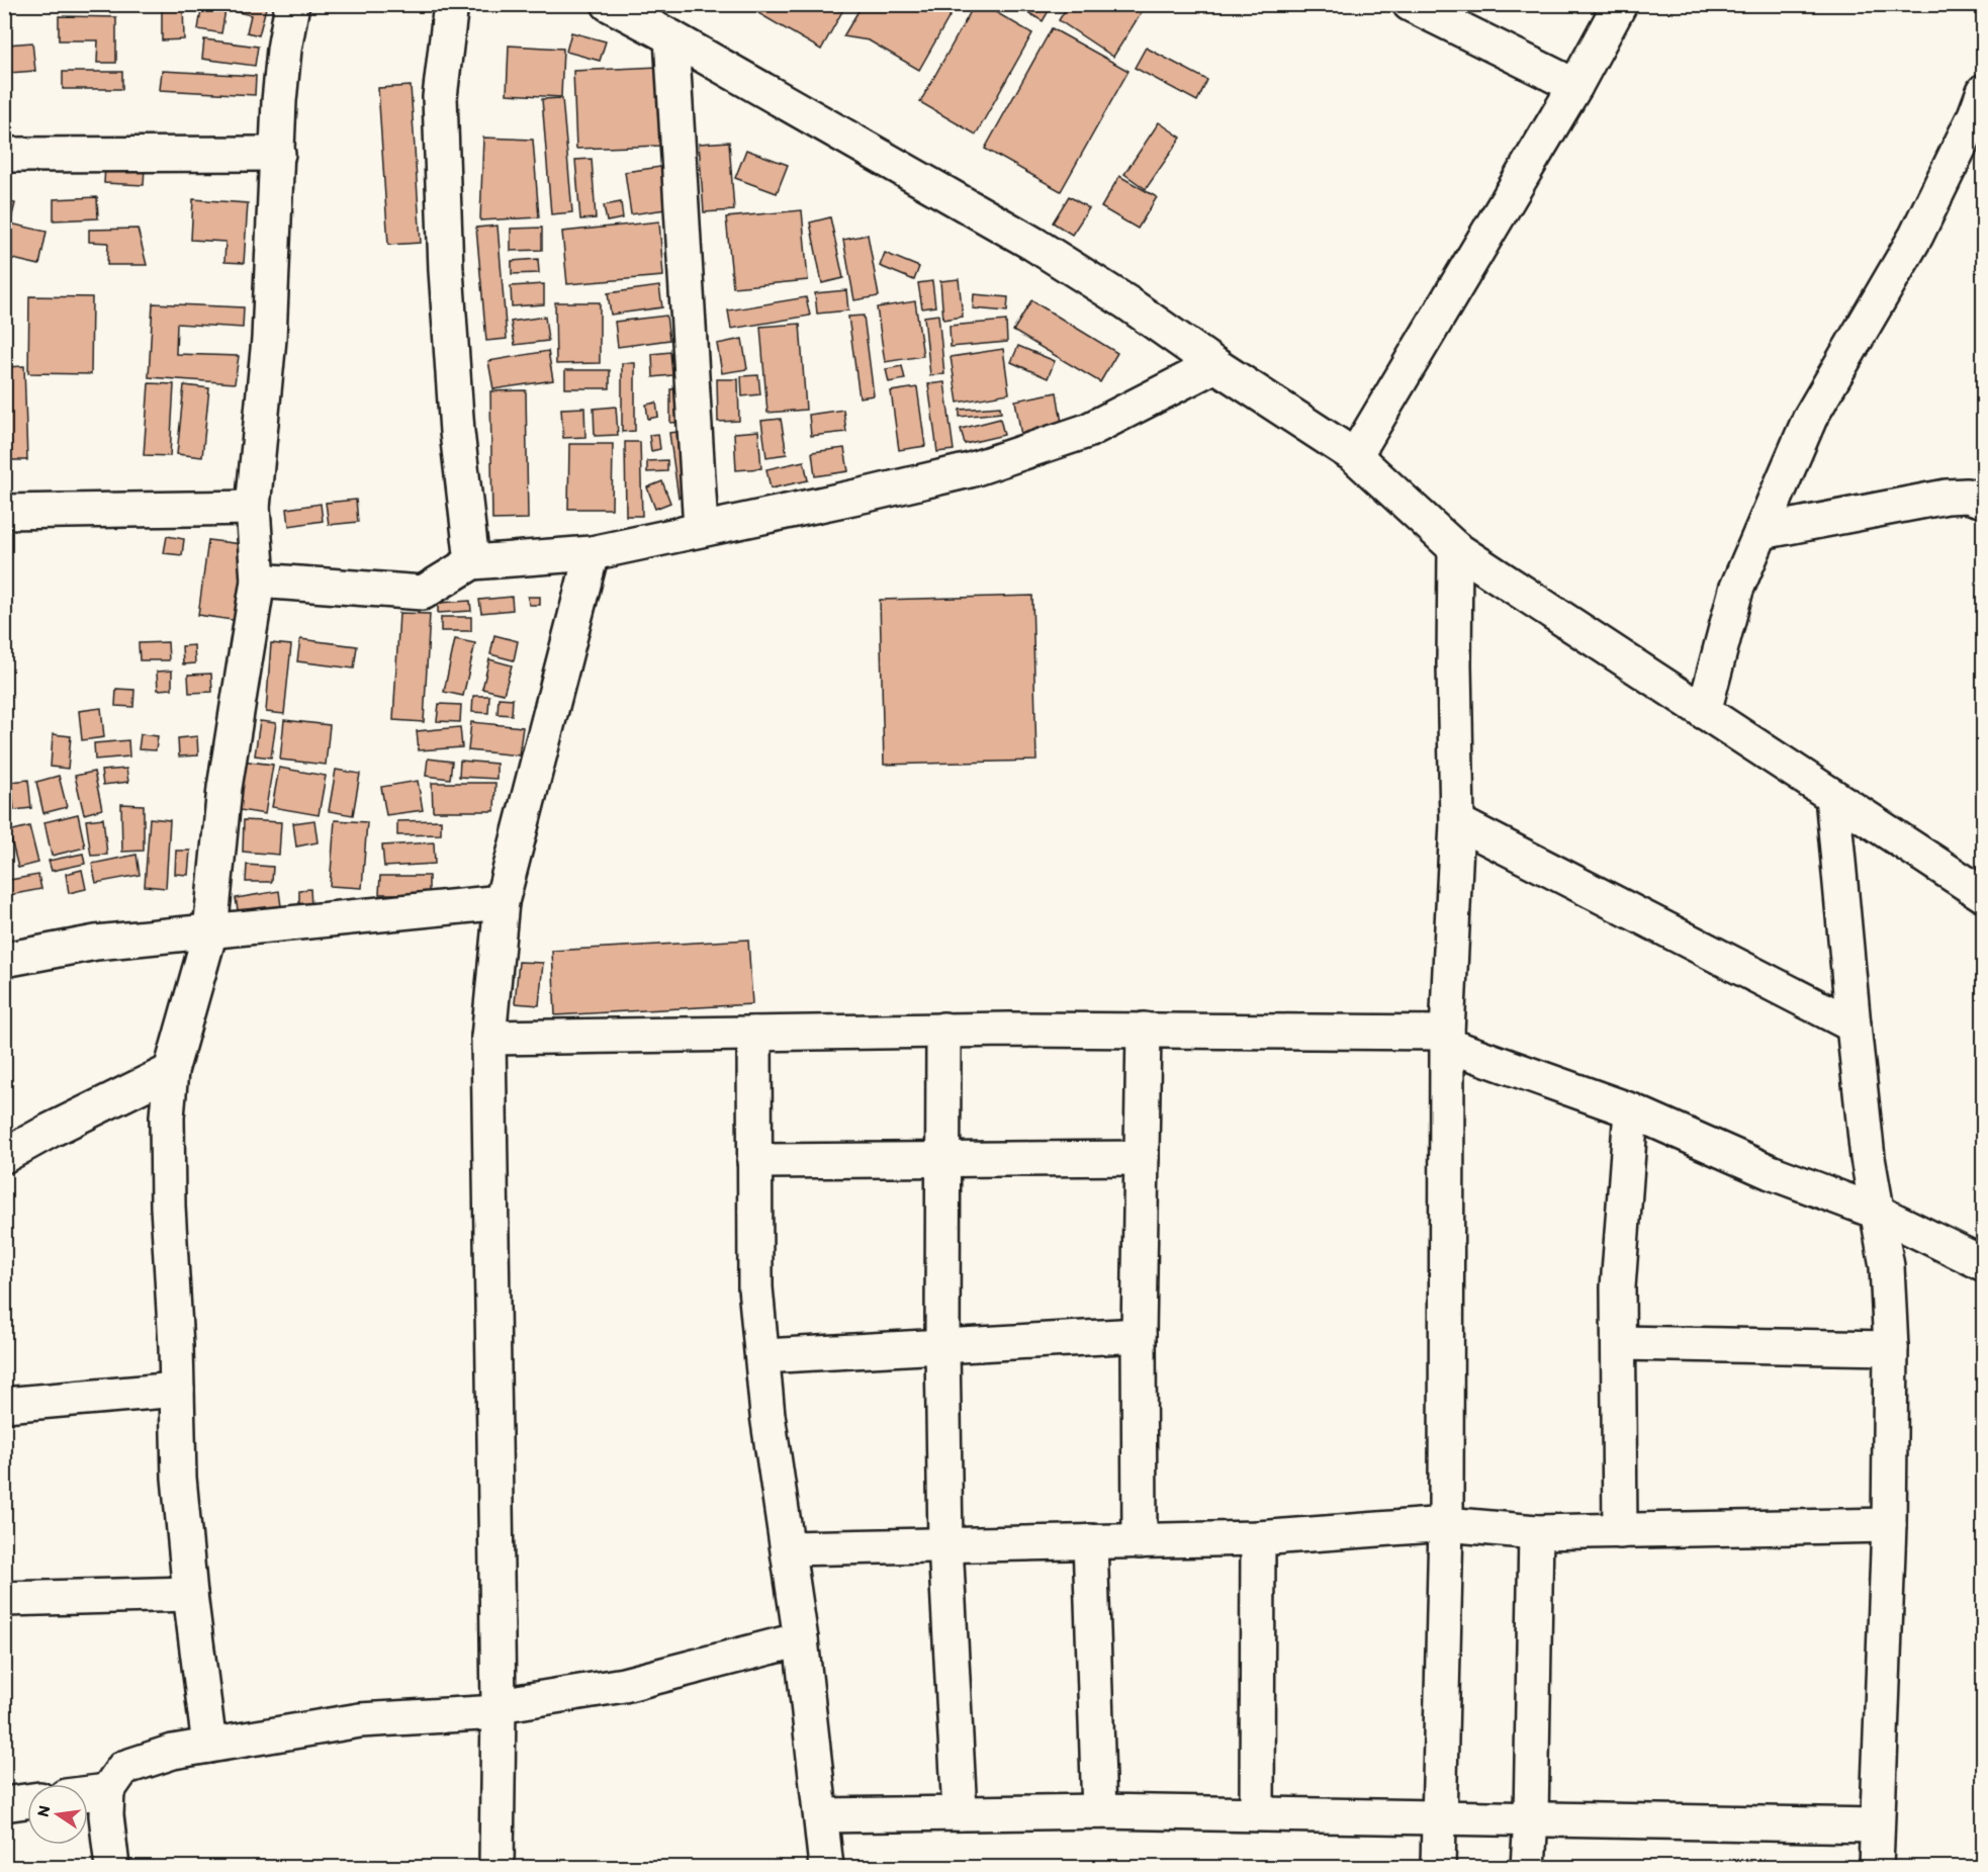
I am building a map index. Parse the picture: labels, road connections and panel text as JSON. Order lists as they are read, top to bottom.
{
  "north": "left"
}
